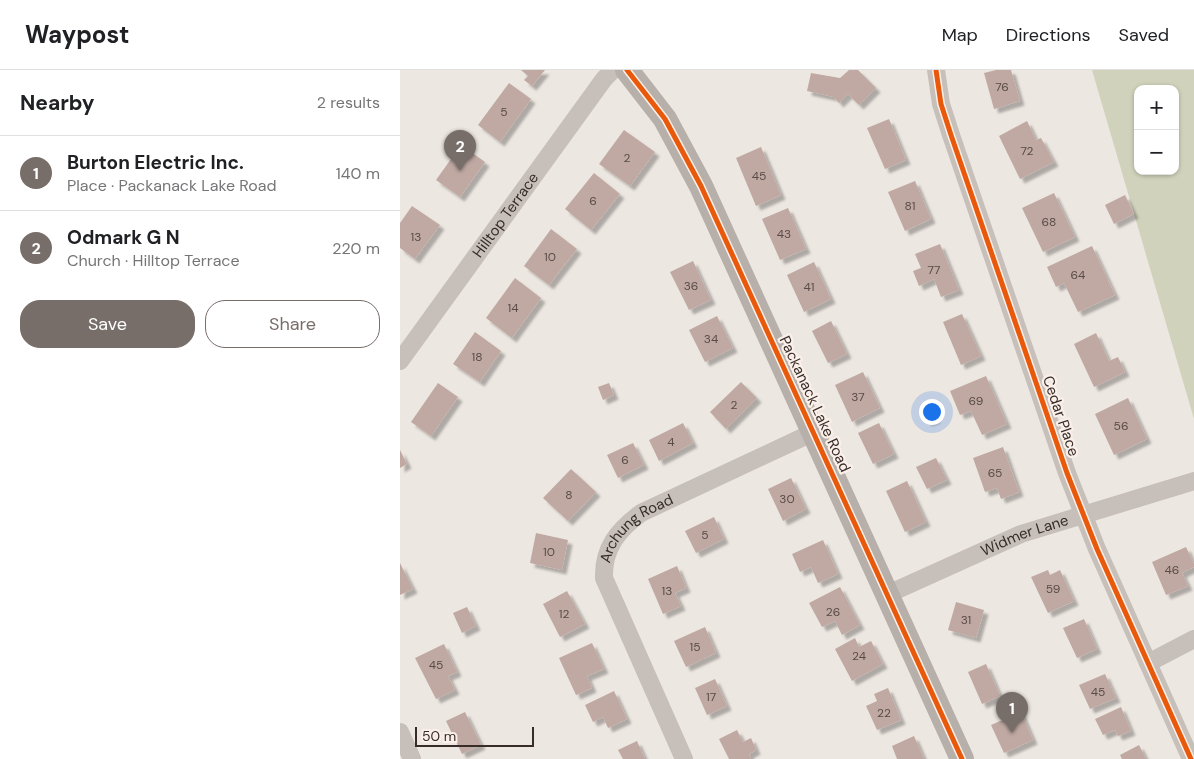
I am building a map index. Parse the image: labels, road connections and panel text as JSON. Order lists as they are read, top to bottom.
{
  "streets": {
    "street": [
      "Hilltop Terrace",
      "Packanack Lake Road",
      "Cedar Place",
      "Archung Road",
      "Widmer Lane"
    ]
  },
  "crossings": [
    ["Packanack Lake Road", "Archung Road"],
    ["Packanack Lake Road", "Widmer Lane"],
    ["Cedar Place", "Widmer Lane"]
  ],
  "house_numbers": [
    "76",
    "5",
    "72",
    "2",
    "45",
    "6",
    "81",
    "68",
    "43",
    "13",
    "10",
    "77",
    "64",
    "36",
    "41",
    "14",
    "34",
    "18",
    "37",
    "69",
    "2",
    "56",
    "4",
    "6",
    "65",
    "8",
    "30",
    "5",
    "10",
    "46",
    "59",
    "13",
    "26",
    "12",
    "31",
    "15",
    "24",
    "45",
    "45",
    "17",
    "22"
  ],
  "scale_bar": "50 m",
  "page": {
    "header": "Waypost",
    "nav": ["Map", "Directions", "Saved"],
    "heading": ["Nearby", "2 results"],
    "map_buttons": ["+", "−"],
    "pins": ["2", "1"],
    "list": [
      {
        "mark": "1",
        "name": "Burton Electric Inc.",
        "note": "Place · Packanack Lake Road",
        "value": "140 m"
      },
      {
        "mark": "2",
        "name": "Odmark G N",
        "note": "Church · Hilltop Terrace",
        "value": "220 m"
      }
    ],
    "buttons": ["Save", "Share"],
    "scale": "50 m"
  }
}
